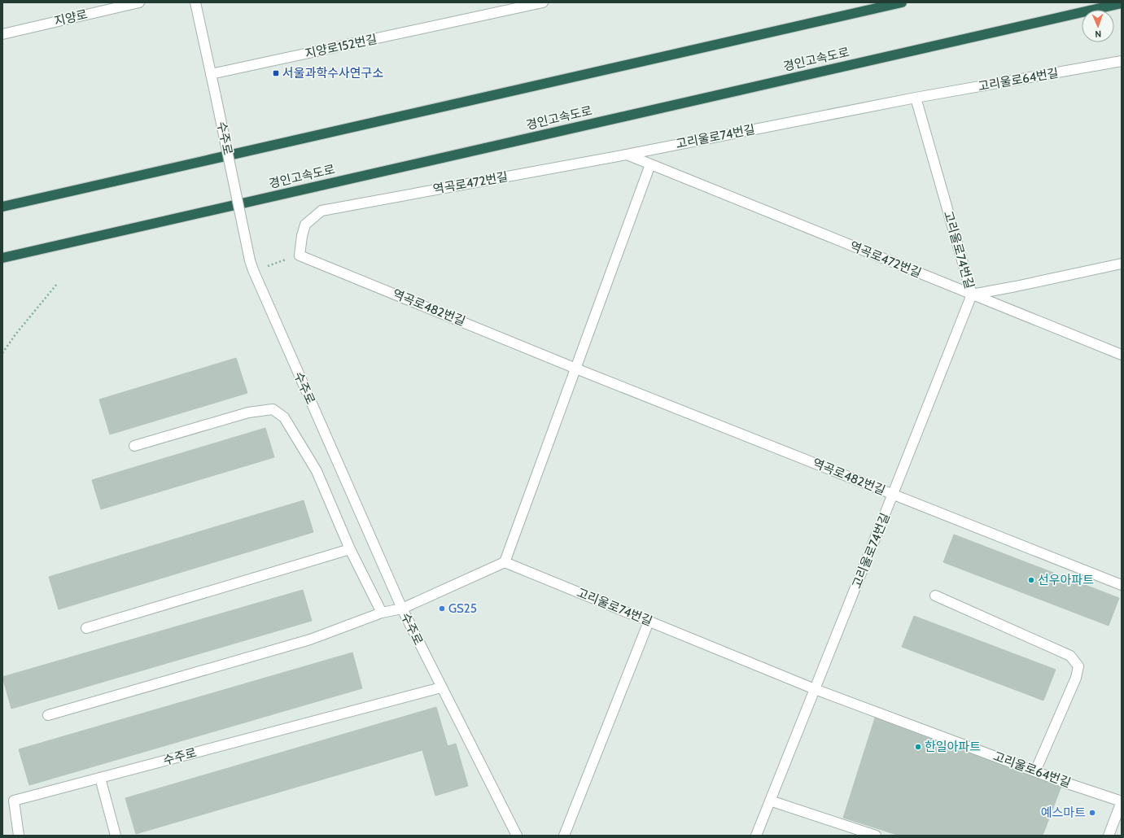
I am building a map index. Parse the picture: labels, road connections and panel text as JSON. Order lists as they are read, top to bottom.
{
  "streets": {
    "highway": ["경인고속도로"],
    "street": [
      "지양로",
      "지양로152번길",
      "고리울로64번길",
      "고리울로74번길",
      "수주로",
      "역곡로472번길",
      "역곡로482번길"
    ]
  },
  "crossings": [
    ["지양로152번길", "수주로"],
    ["고리울로64번길", "고리울로74번길"],
    ["고리울로74번길", "역곡로472번길"],
    ["고리울로74번길", "역곡로482번길"],
    ["역곡로472번길", "역곡로482번길"]
  ],
  "places": {
    "transit": ["서울과학수사연구소"],
    "other": [
      "선우아파트",
      "GS25",
      "한일아파트",
      "예스마트"
    ]
  },
  "north": "bottom"
}
